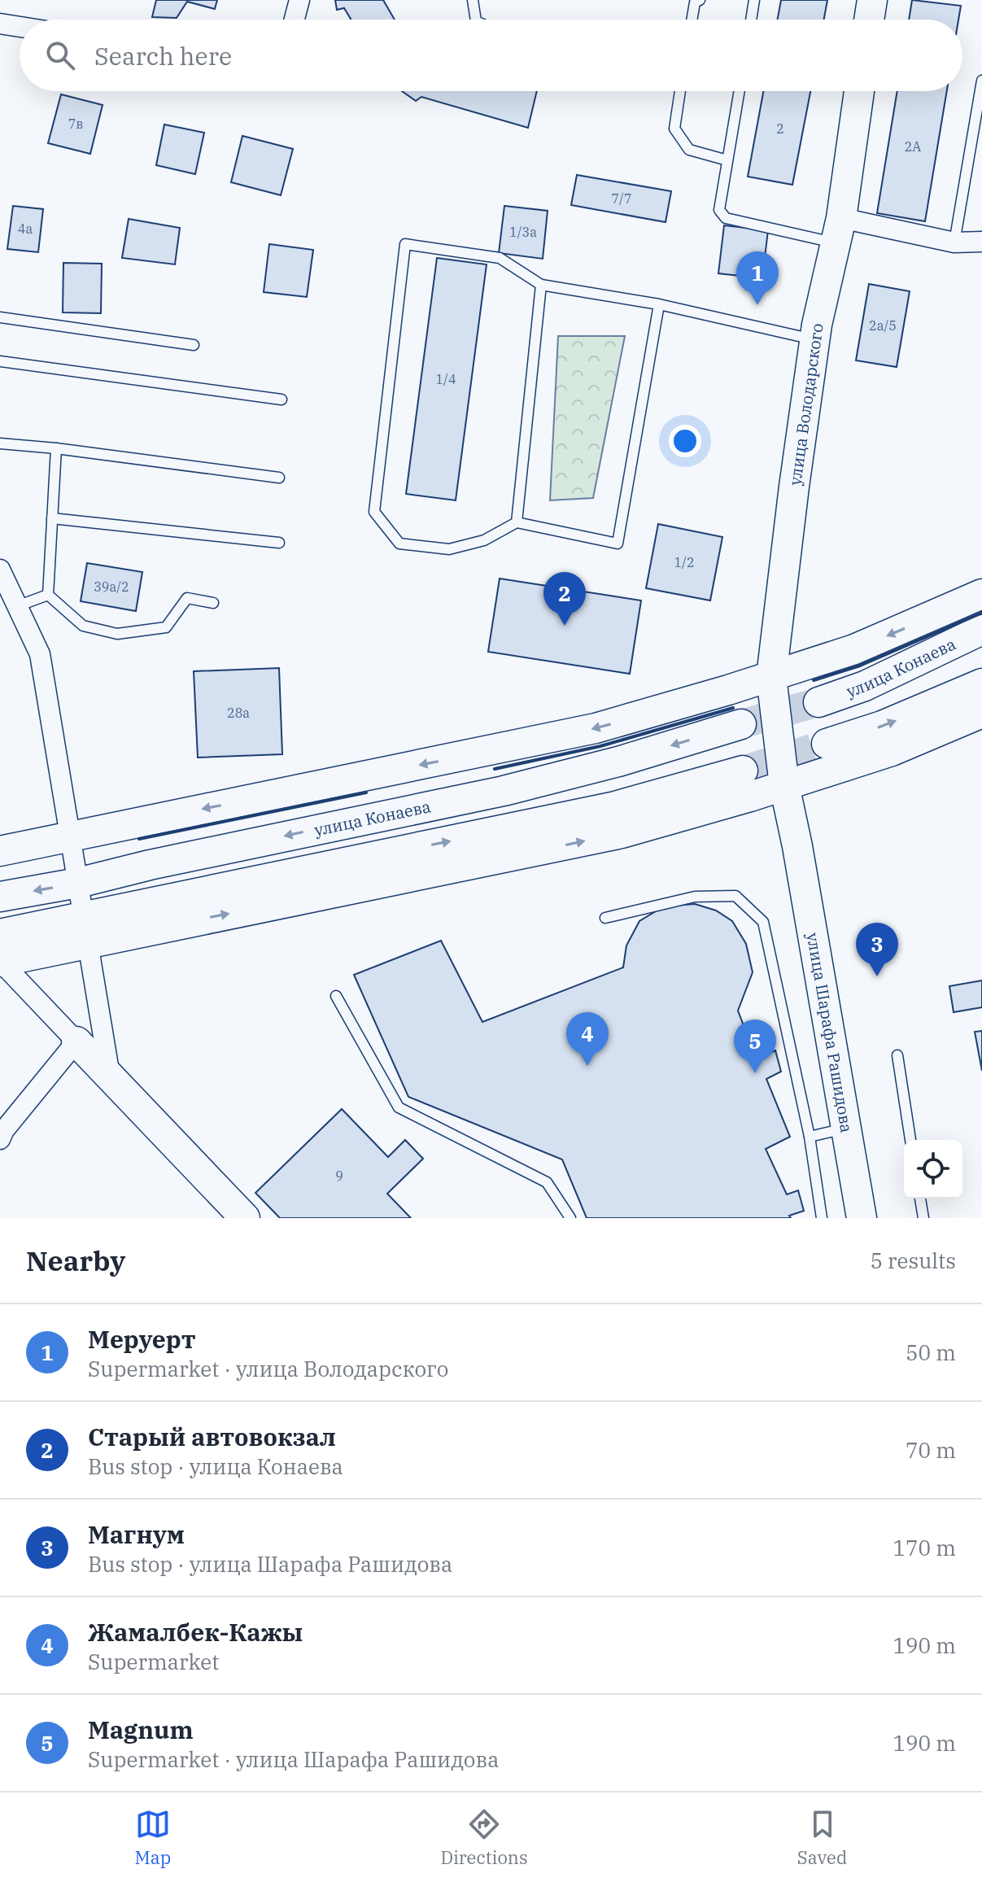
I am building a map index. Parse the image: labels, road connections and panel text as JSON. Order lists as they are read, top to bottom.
{
  "streets": {
    "main road": ["улица Володарского", "улица Конаева", "улица Шарафа Рашидова"]
  },
  "crossings": [
    ["улица Володарского", "улица Конаева"],
    ["улица Володарского", "улица Шарафа Рашидова"]
  ],
  "house_numbers": [
    "7в",
    "2",
    "2А",
    "7/7",
    "4а",
    "1/3а",
    "2а/5",
    "1/4",
    "1/2",
    "39а/2",
    "28а",
    "9"
  ],
  "page": {
    "search": "Search here",
    "pins": [
      "1",
      "2",
      "3",
      "4",
      "5"
    ],
    "heading": ["Nearby", "5 results"],
    "list": [
      {
        "mark": "1",
        "name": "Меруерт",
        "note": "Supermarket · улица Володарского",
        "value": "50 m"
      },
      {
        "mark": "2",
        "name": "Старый автовокзал",
        "note": "Bus stop · улица Конаева",
        "value": "70 m"
      },
      {
        "mark": "3",
        "name": "Магнум",
        "note": "Bus stop · улица Шарафа Рашидова",
        "value": "170 m"
      },
      {
        "mark": "4",
        "name": "Жамалбек-Кажы",
        "note": "Supermarket",
        "value": "190 m"
      },
      {
        "mark": "5",
        "name": "Magnum",
        "note": "Supermarket · улица Шарафа Рашидова",
        "value": "190 m"
      }
    ],
    "nav": ["Map", "Directions", "Saved"]
  }
}
